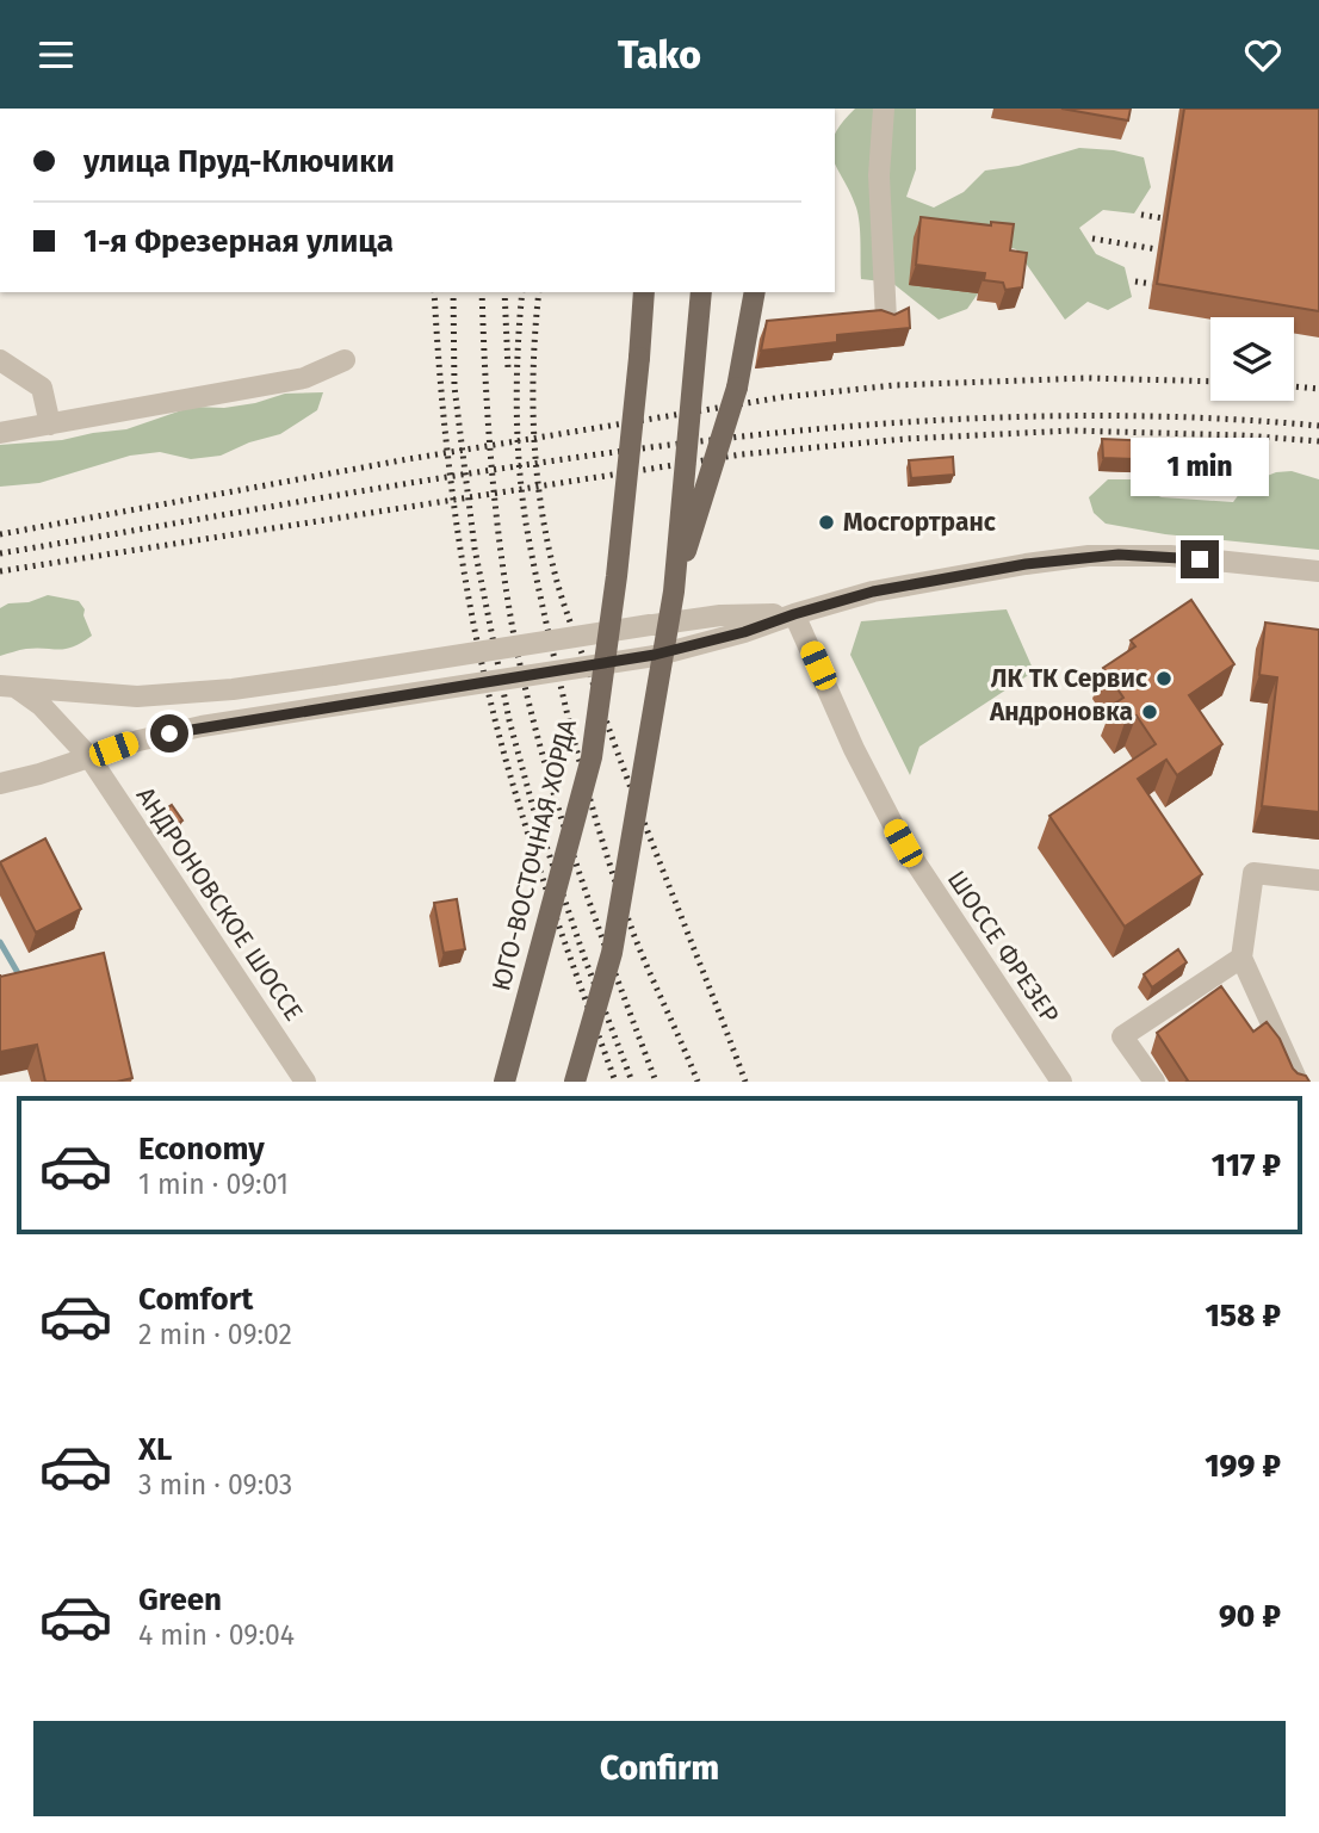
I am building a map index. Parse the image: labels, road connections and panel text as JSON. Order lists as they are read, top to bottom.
{
  "streets": {
    "main road": ["ЮГО-ВОСТОЧНАЯ ХОРДА"],
    "street": ["АНДРОНОВСКОЕ ШОССЕ", "ШОССЕ ФРЕЗЕР"]
  },
  "places": ["Мосгортранс", "ЛК ТК Сервис", "Андроновка"],
  "page": {
    "header": "Tako",
    "banner": ["улица Пруд-Ключики", "1-я Фрезерная улица"],
    "bubble": "1 min",
    "list": [
      {
        "name": "Economy",
        "note": "1 min · 09:01",
        "value": "117 ₽"
      },
      {
        "name": "Comfort",
        "note": "2 min · 09:02",
        "value": "158 ₽"
      },
      {
        "name": "XL",
        "note": "3 min · 09:03",
        "value": "199 ₽"
      },
      {
        "name": "Green",
        "note": "4 min · 09:04",
        "value": "90 ₽"
      }
    ],
    "buttons": "Confirm"
  }
}
